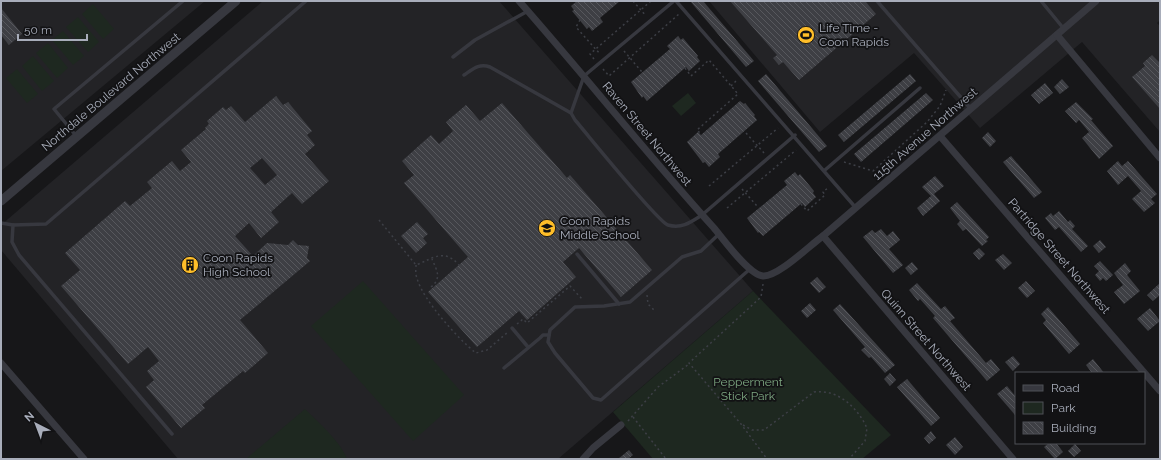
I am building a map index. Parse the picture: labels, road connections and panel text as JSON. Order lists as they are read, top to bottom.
{
  "streets": {
    "street": [
      "Northdale Boulevard Northwest",
      "Raven Street Northwest",
      "115th Avenue Northwest",
      "Partridge Street Northwest",
      "Quinn Street Northwest"
    ]
  },
  "crossings": [
    ["Raven Street Northwest", "115th Avenue Northwest"],
    ["115th Avenue Northwest", "Partridge Street Northwest"],
    ["115th Avenue Northwest", "Quinn Street Northwest"]
  ],
  "parks": ["Pepperment Stick Park"],
  "places": {
    "sports": ["Life Time - Coon Rapids"],
    "school or university": ["Coon Rapids Middle School"],
    "building": ["Coon Rapids High School"]
  },
  "legend": ["Road", "Park", "Building"],
  "scale_bar": "50 m",
  "north": "top left"
}
